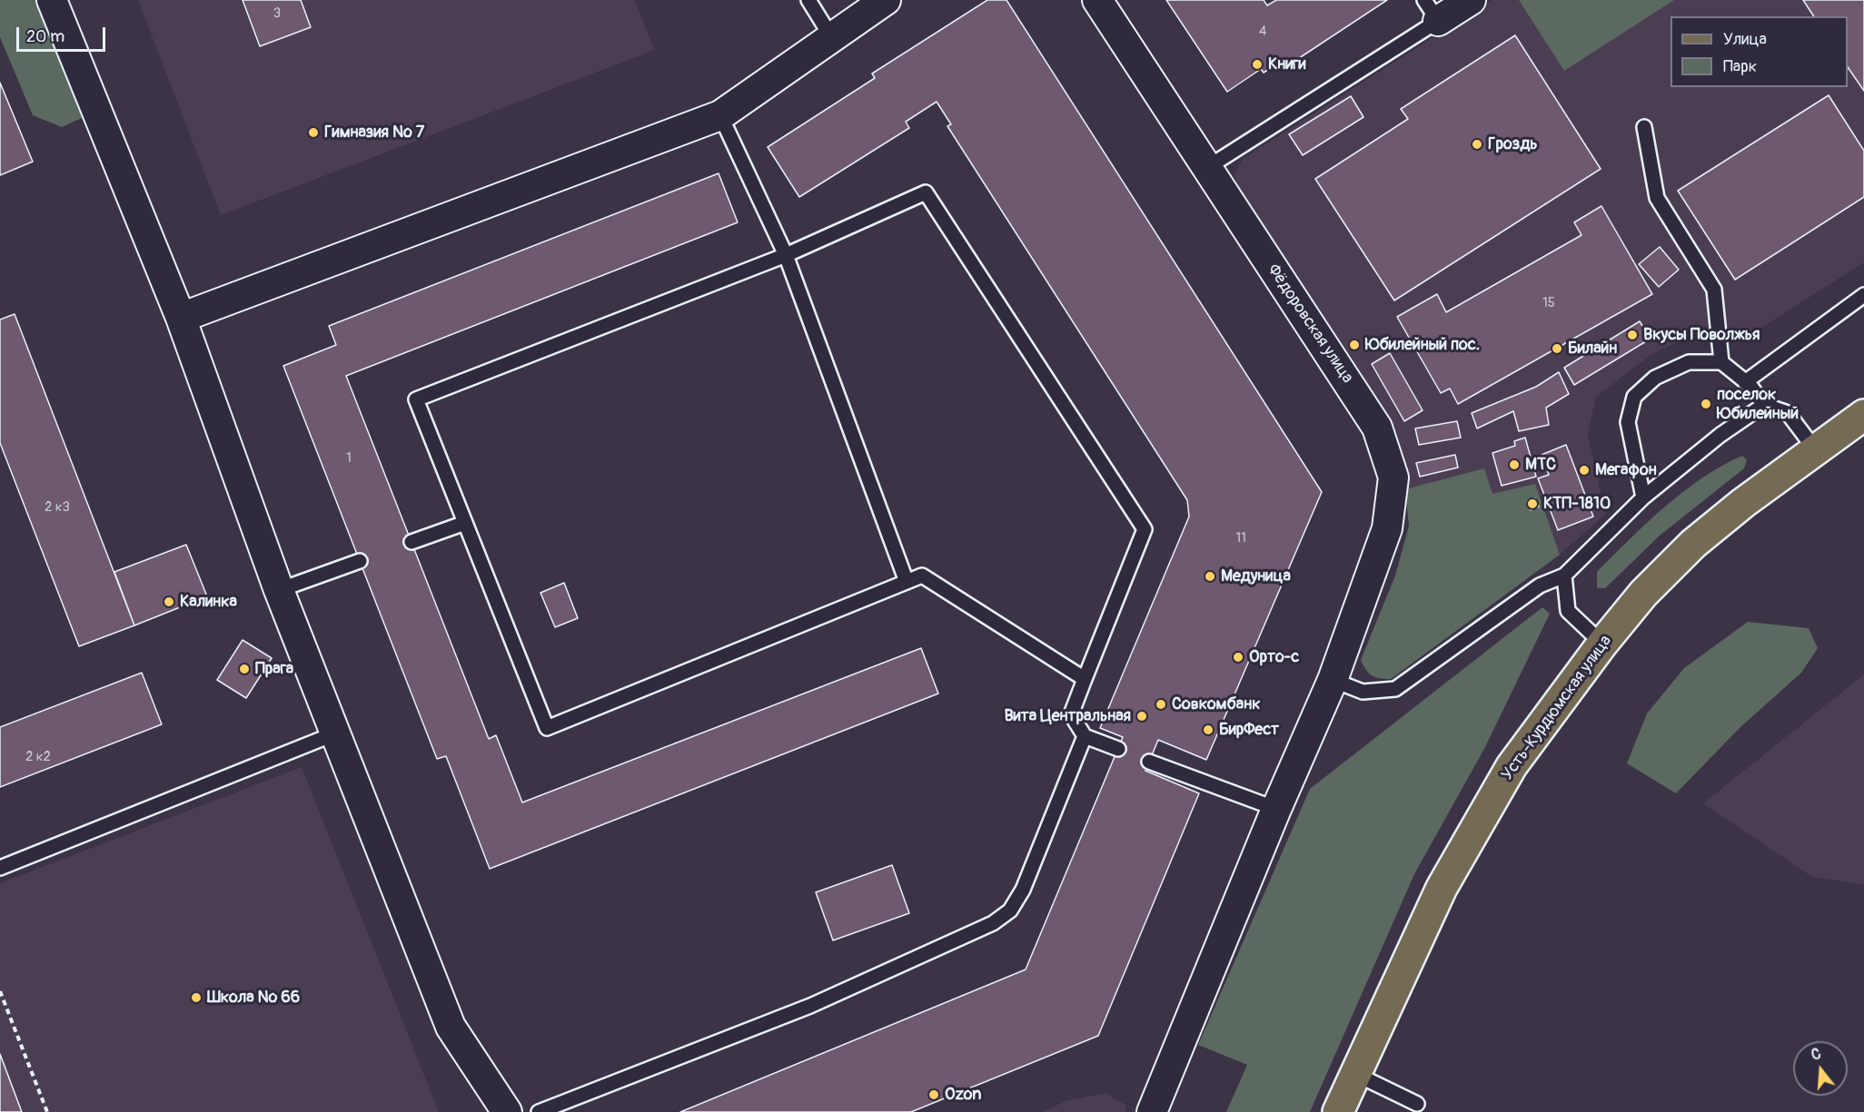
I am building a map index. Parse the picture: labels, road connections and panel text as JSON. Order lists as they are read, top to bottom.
{
  "streets": {
    "main road": ["Усть-Курдюмская улица"],
    "street": ["Фёдоровская улица"]
  },
  "places": [
    "Книги",
    "Гимназия № 7",
    "Гроздь",
    "Вкусы Поволжья",
    "Юбилейный пос.",
    "Билайн",
    "поселок Юбилейный",
    "МТС",
    "Мегафон",
    "КТП-1810",
    "Медуница",
    "Калинка",
    "Орто-с",
    "Прага",
    "Совкомбанк",
    "Вита Центральная",
    "БирФест",
    "Школа № 66",
    "Ozon"
  ],
  "house_numbers": [
    "3",
    "4",
    "15",
    "1",
    "2 к3",
    "11",
    "2 к2"
  ],
  "legend": ["Улица", "Парк"],
  "scale_bar": "20 m",
  "north": "top"
}
